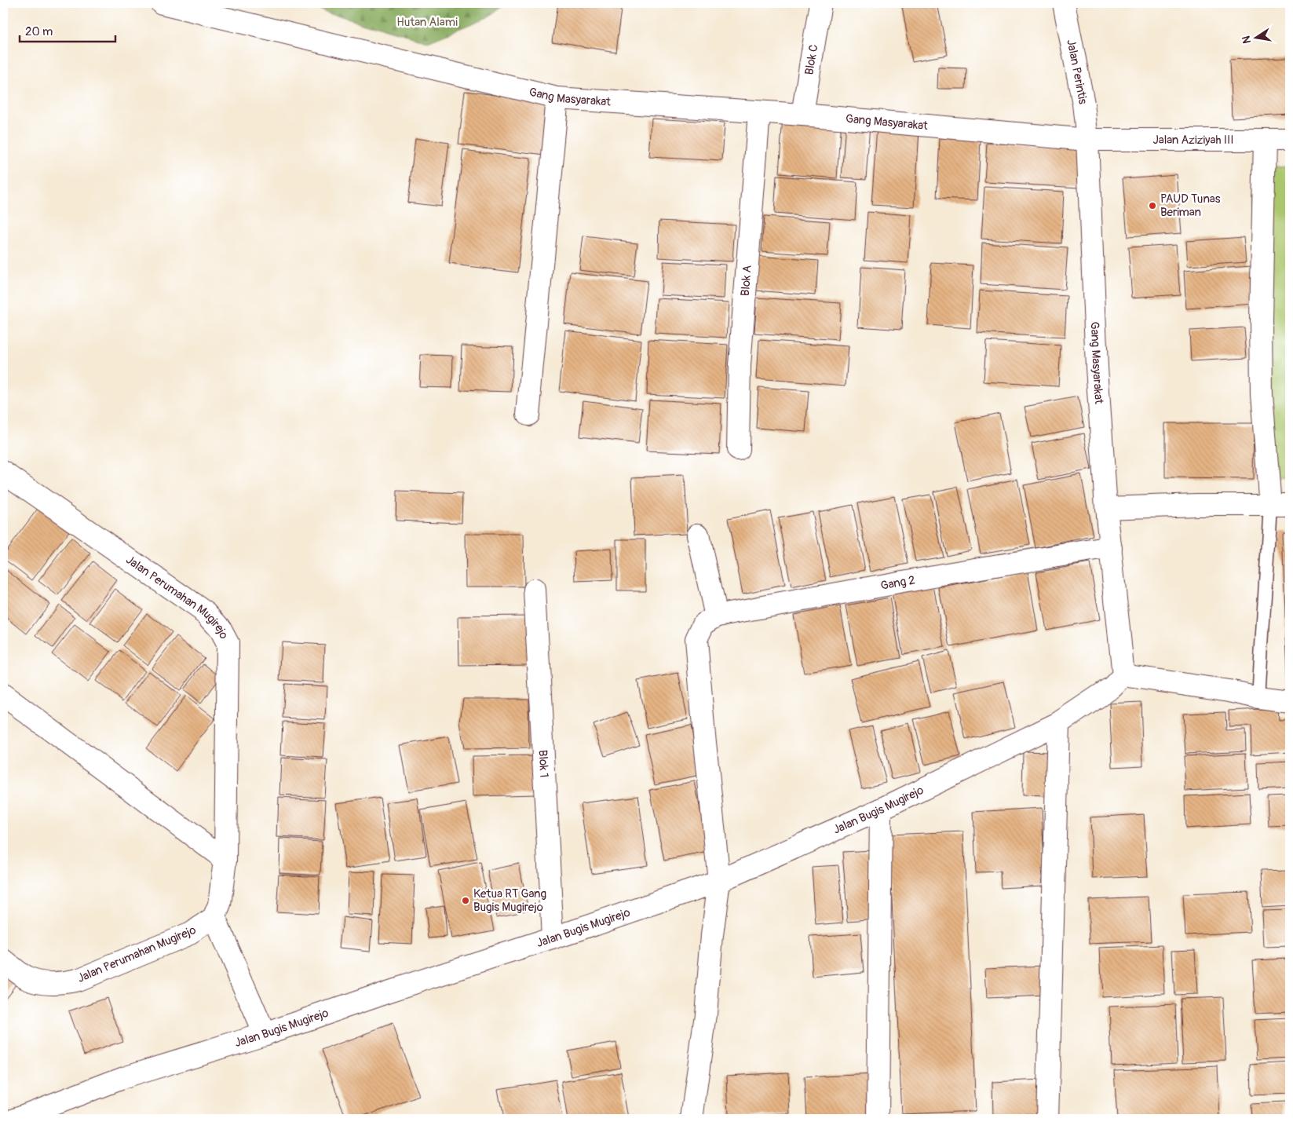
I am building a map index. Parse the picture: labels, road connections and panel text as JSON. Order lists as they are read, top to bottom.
{
  "streets": {
    "street": [
      "Blok C",
      "Jalan Perintis",
      "Gang Masyarakat",
      "Jalan Aziziyah III",
      "Blok A",
      "Gang 2",
      "Jalan Perumahan Mugirejo",
      "Blok 1",
      "Jalan Bugis Mugirejo"
    ]
  },
  "crossings": [
    ["Blok C", "Gang Masyarakat"],
    ["Jalan Perintis", "Gang Masyarakat"],
    ["Jalan Perintis", "Jalan Aziziyah III"],
    ["Gang Masyarakat", "Jalan Aziziyah III"],
    ["Gang Masyarakat", "Blok A"],
    ["Gang Masyarakat", "Gang 2"],
    ["Gang Masyarakat", "Jalan Bugis Mugirejo"],
    ["Gang 2", "Jalan Bugis Mugirejo"],
    ["Blok 1", "Jalan Bugis Mugirejo"]
  ],
  "parks": ["Hutan Alami"],
  "places": ["PAUD Tunas Beriman", "Ketua RT Gang Bugis Mugirejo"],
  "scale_bar": "20 m",
  "north": "left"
}
